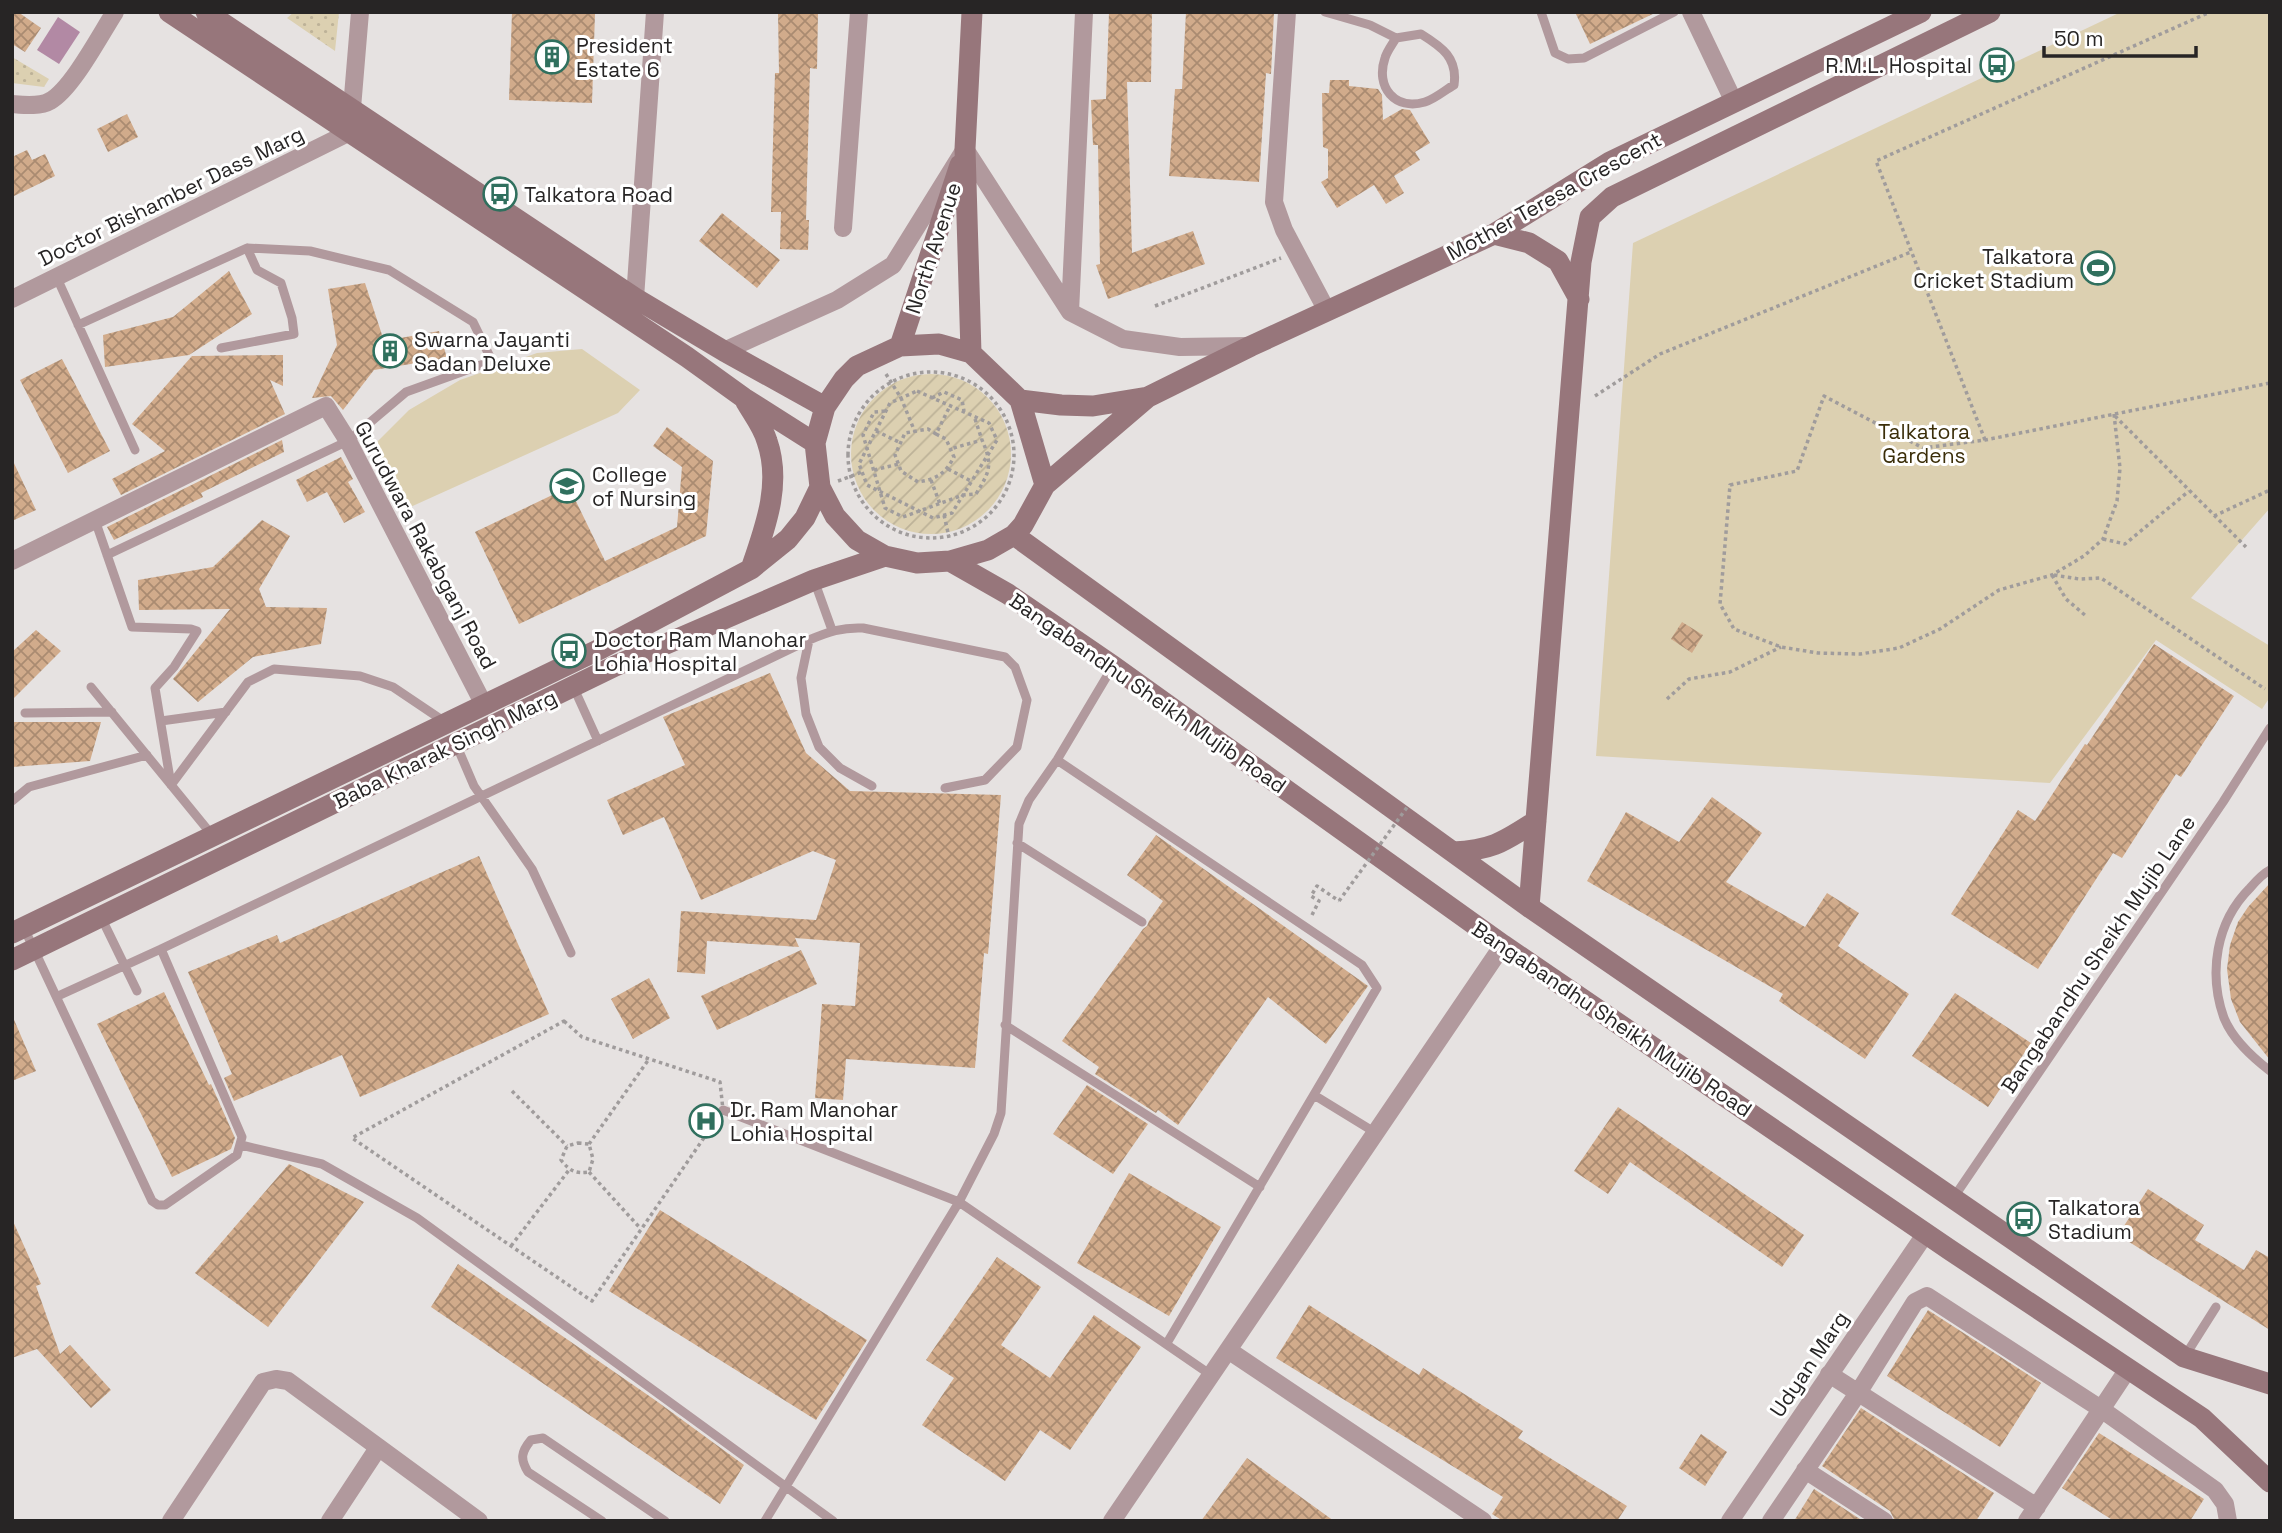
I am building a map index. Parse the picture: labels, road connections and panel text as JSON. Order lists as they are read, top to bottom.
{
  "streets": {
    "main road": [
      "Mother Teresa Crescent",
      "North Avenue",
      "Bangabandhu Sheikh Mujib Road",
      "Baba Kharak Singh Marg"
    ],
    "street": ["Doctor Bishamber Dass Marg", "Gurudwara Rakabganj Road", "Udyan Marg"],
    "lane": ["Bangabandhu Sheikh Mujib Lane"]
  },
  "crossings": [
    ["Gurudwara Rakabganj Road", "Baba Kharak Singh Marg"],
    ["Bangabandhu Sheikh Mujib Road", "Bangabandhu Sheikh Mujib Lane"],
    ["Bangabandhu Sheikh Mujib Road", "Udyan Marg"]
  ],
  "parks": ["Talkatora Gardens"],
  "places": {
    "building": ["President Estate 6", "Swarna Jayanti Sadan Deluxe"],
    "bus stop": [
      "R.M.L. Hospital",
      "Talkatora Road",
      "Doctor Ram Manohar Lohia Hospital",
      "Talkatora Stadium"
    ],
    "sports": ["Talkatora Cricket Stadium"],
    "school or university": ["College of Nursing"],
    "hospital": ["Dr. Ram Manohar Lohia Hospital"]
  },
  "scale_bar": "50 m"
}
